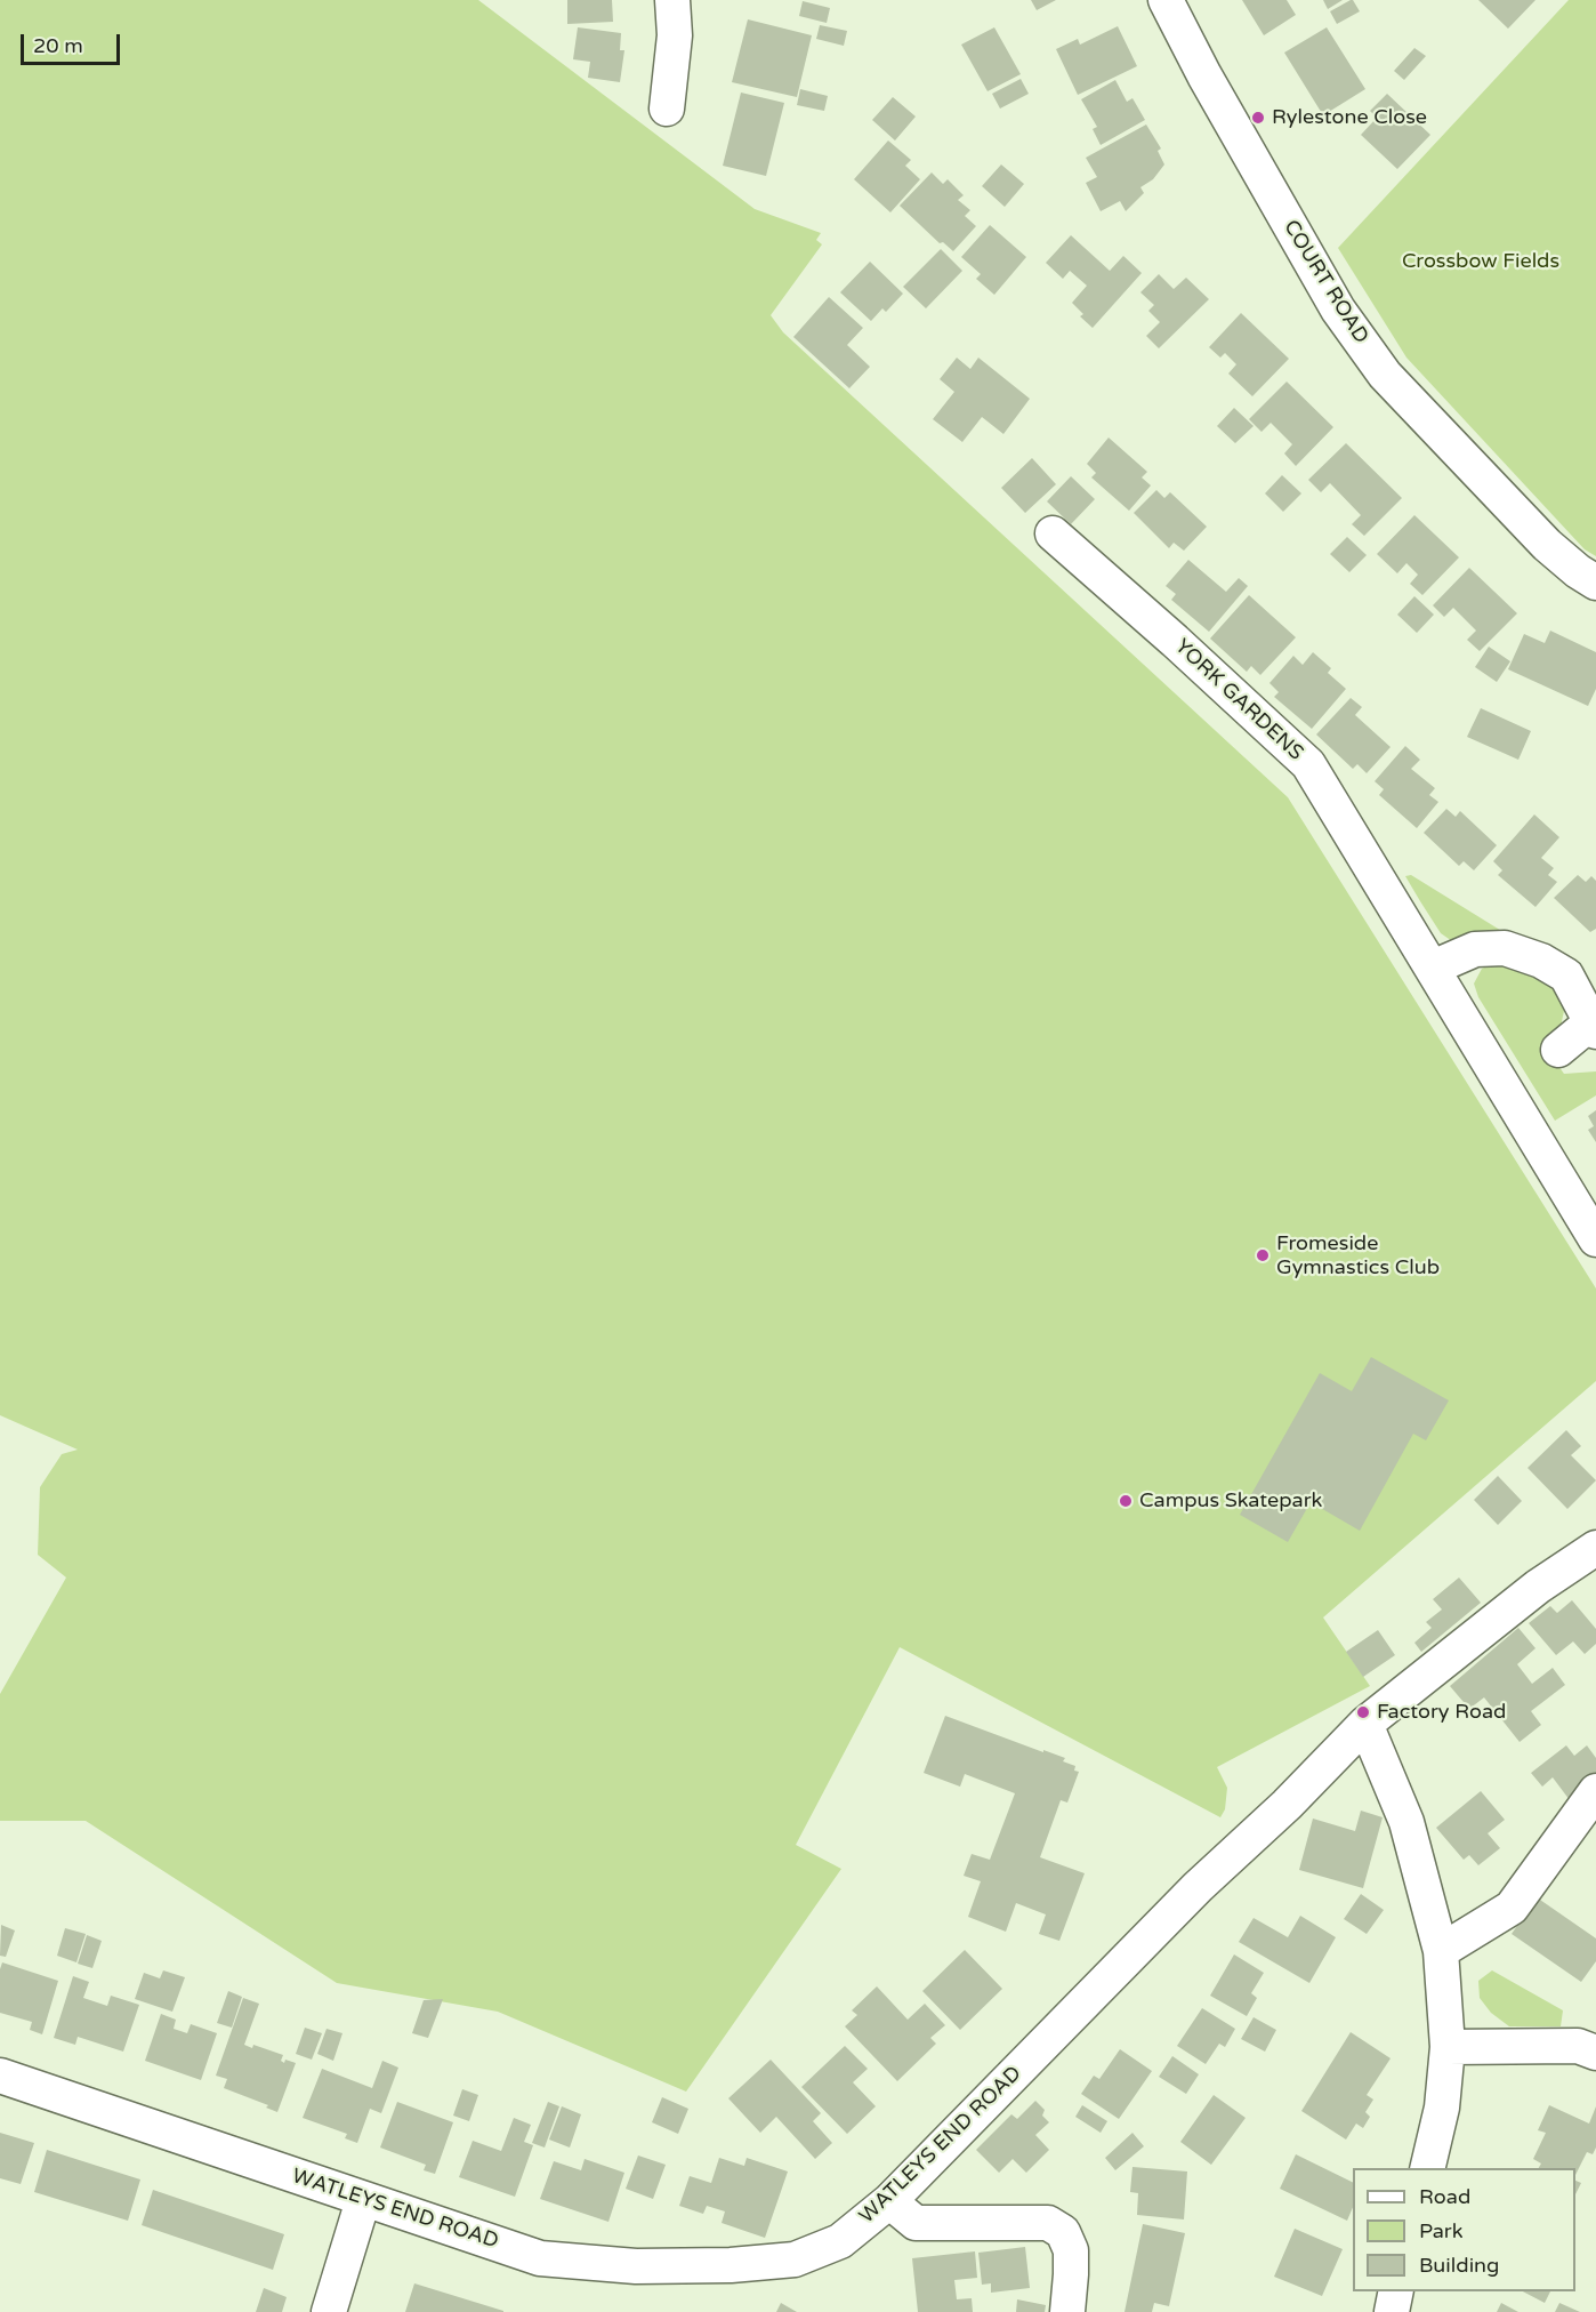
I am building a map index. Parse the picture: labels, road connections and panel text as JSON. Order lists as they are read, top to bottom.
{
  "streets": {
    "street": ["COURT ROAD", "YORK GARDENS", "WATLEYS END ROAD"]
  },
  "parks": ["Crossbow Fields"],
  "places": [
    "Rylestone Close",
    "Fromeside Gymnastics Club",
    "Campus Skatepark",
    "Factory Road"
  ],
  "legend": ["Road", "Park", "Building"],
  "scale_bar": "20 m"
}
